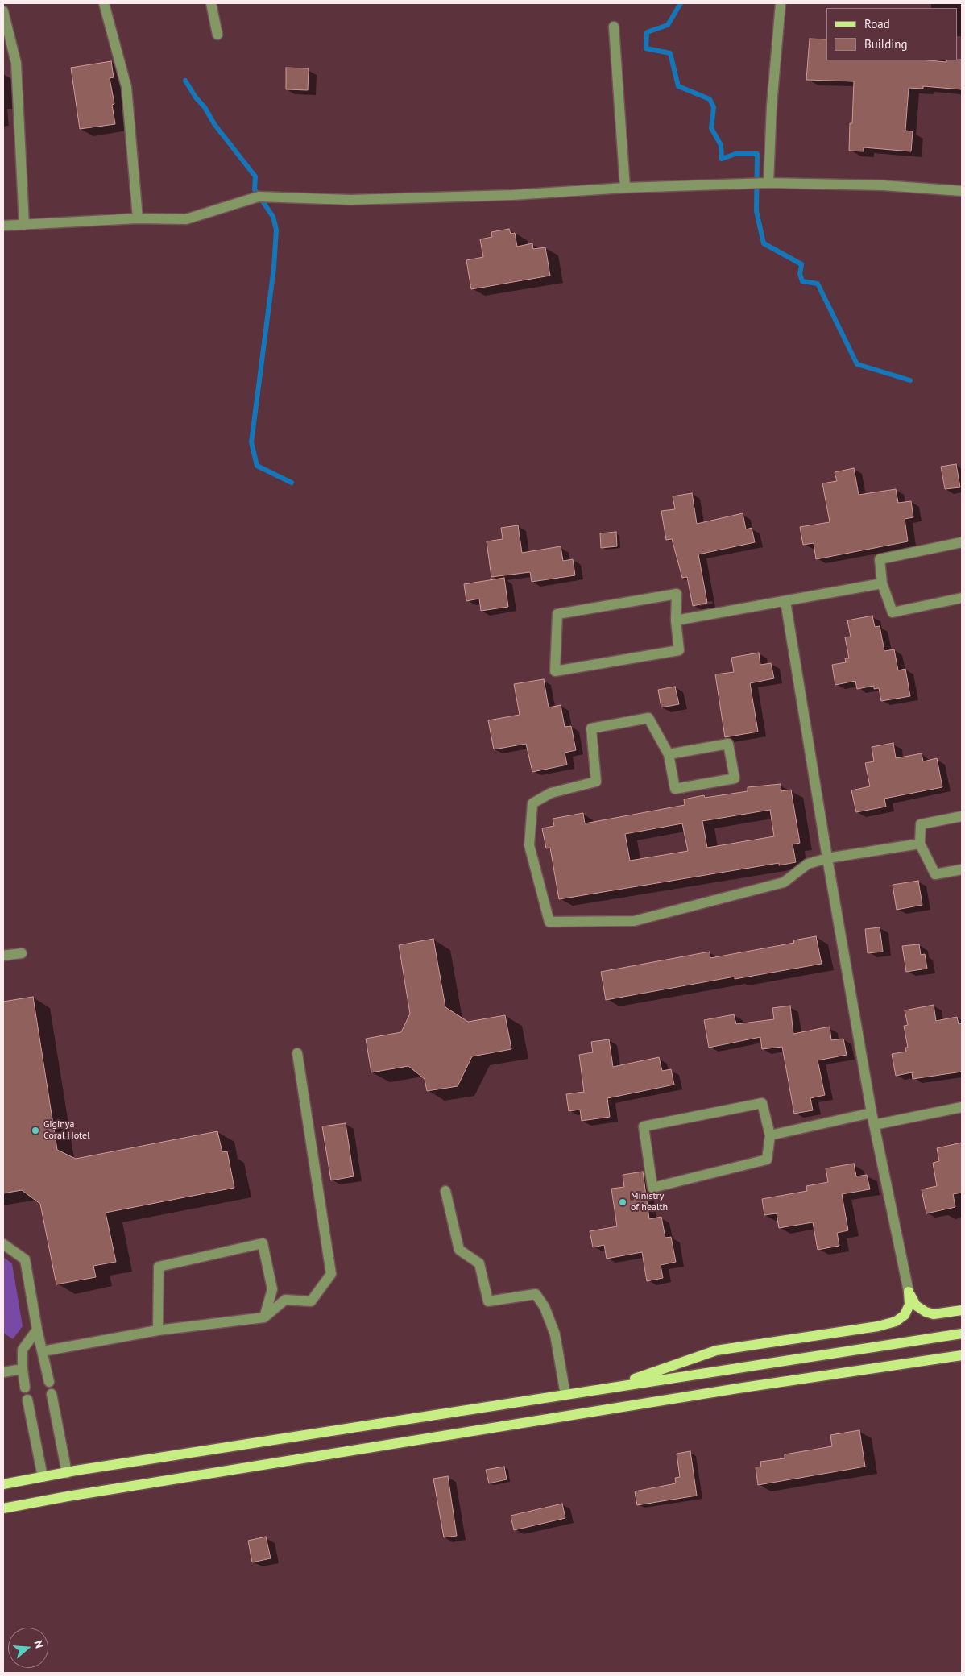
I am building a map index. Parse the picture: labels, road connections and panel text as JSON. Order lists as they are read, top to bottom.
{
  "places": ["Giginya Coral Hotel", "Ministry of health"],
  "legend": ["Road", "Building"],
  "north": "right"
}
